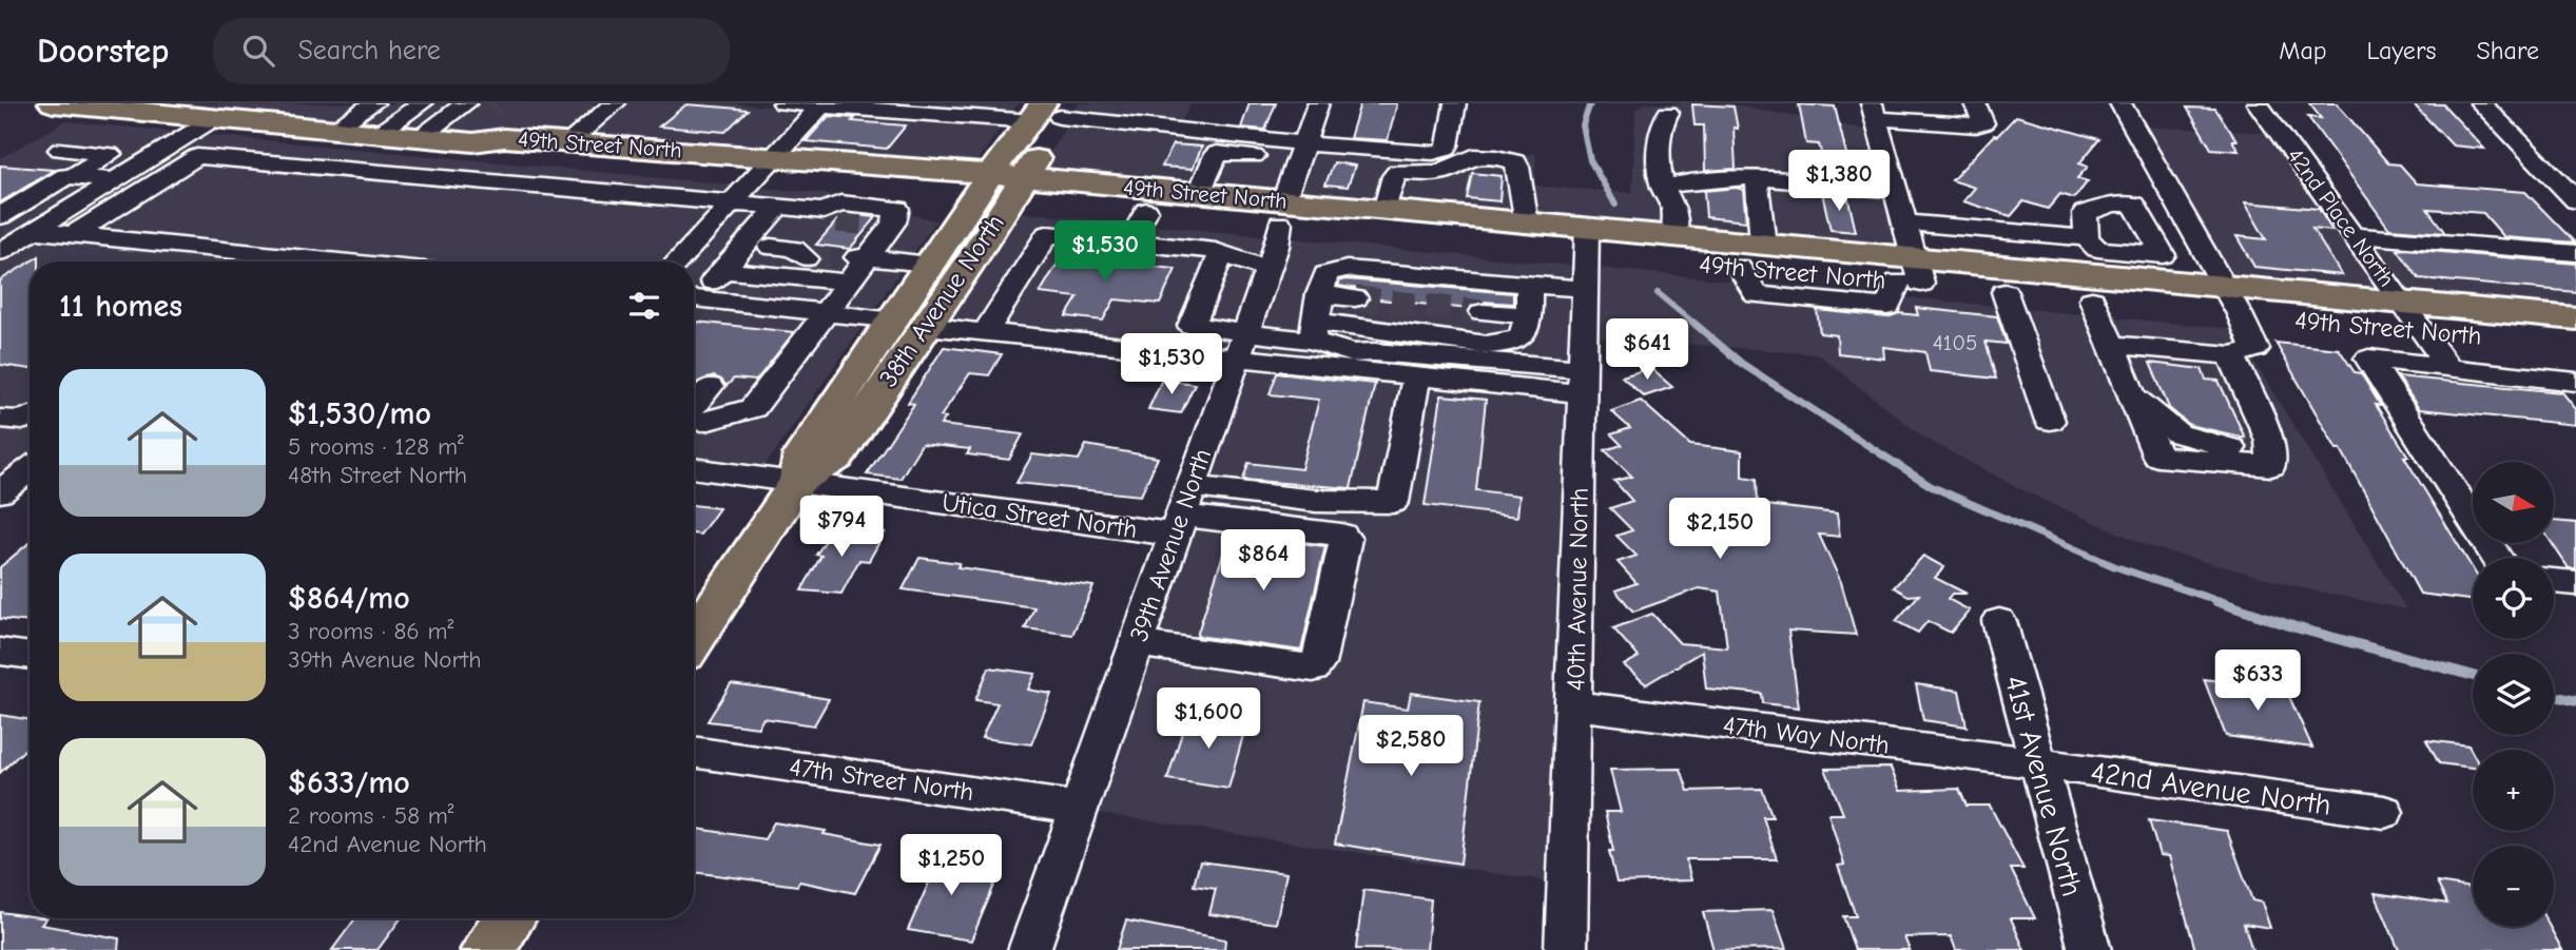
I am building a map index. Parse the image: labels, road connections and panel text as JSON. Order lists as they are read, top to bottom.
{
  "streets": {
    "main road": ["49th Street North", "38th Avenue North"],
    "street": [
      "42nd Place North",
      "Utica Street North",
      "39th Avenue North",
      "40th Avenue North",
      "47th Way North",
      "47th Street North",
      "41st Avenue North",
      "42nd Avenue North"
    ]
  },
  "crossings": [
    ["49th Street North", "42nd Place North"],
    ["49th Street North", "38th Avenue North"],
    ["49th Street North", "39th Avenue North"],
    ["49th Street North", "40th Avenue North"],
    ["38th Avenue North", "Utica Street North"],
    ["Utica Street North", "39th Avenue North"],
    ["39th Avenue North", "47th Street North"],
    ["40th Avenue North", "47th Way North"],
    ["47th Way North", "41st Avenue North"],
    ["47th Way North", "42nd Avenue North"],
    ["41st Avenue North", "42nd Avenue North"]
  ],
  "house_numbers": ["4105"],
  "north": "right",
  "page": {
    "header": "Doorstep",
    "search": "Search here",
    "nav": ["Map", "Layers", "Share"],
    "price": [
      "$1,380",
      "$1,530",
      "$641",
      "$1,530",
      "$794",
      "$2,150",
      "$864",
      "$633",
      "$1,600",
      "$2,580",
      "$1,250"
    ],
    "heading": "11 homes",
    "list": [
      {
        "name": "$1,530/mo",
        "note": "5 rooms · 128 m² · 48th Street North"
      },
      {
        "name": "$864/mo",
        "note": "3 rooms · 86 m² · 39th Avenue North"
      },
      {
        "name": "$633/mo",
        "note": "2 rooms · 58 m² · 42nd Avenue North"
      }
    ],
    "map_buttons": ["+", "−"]
  }
}
